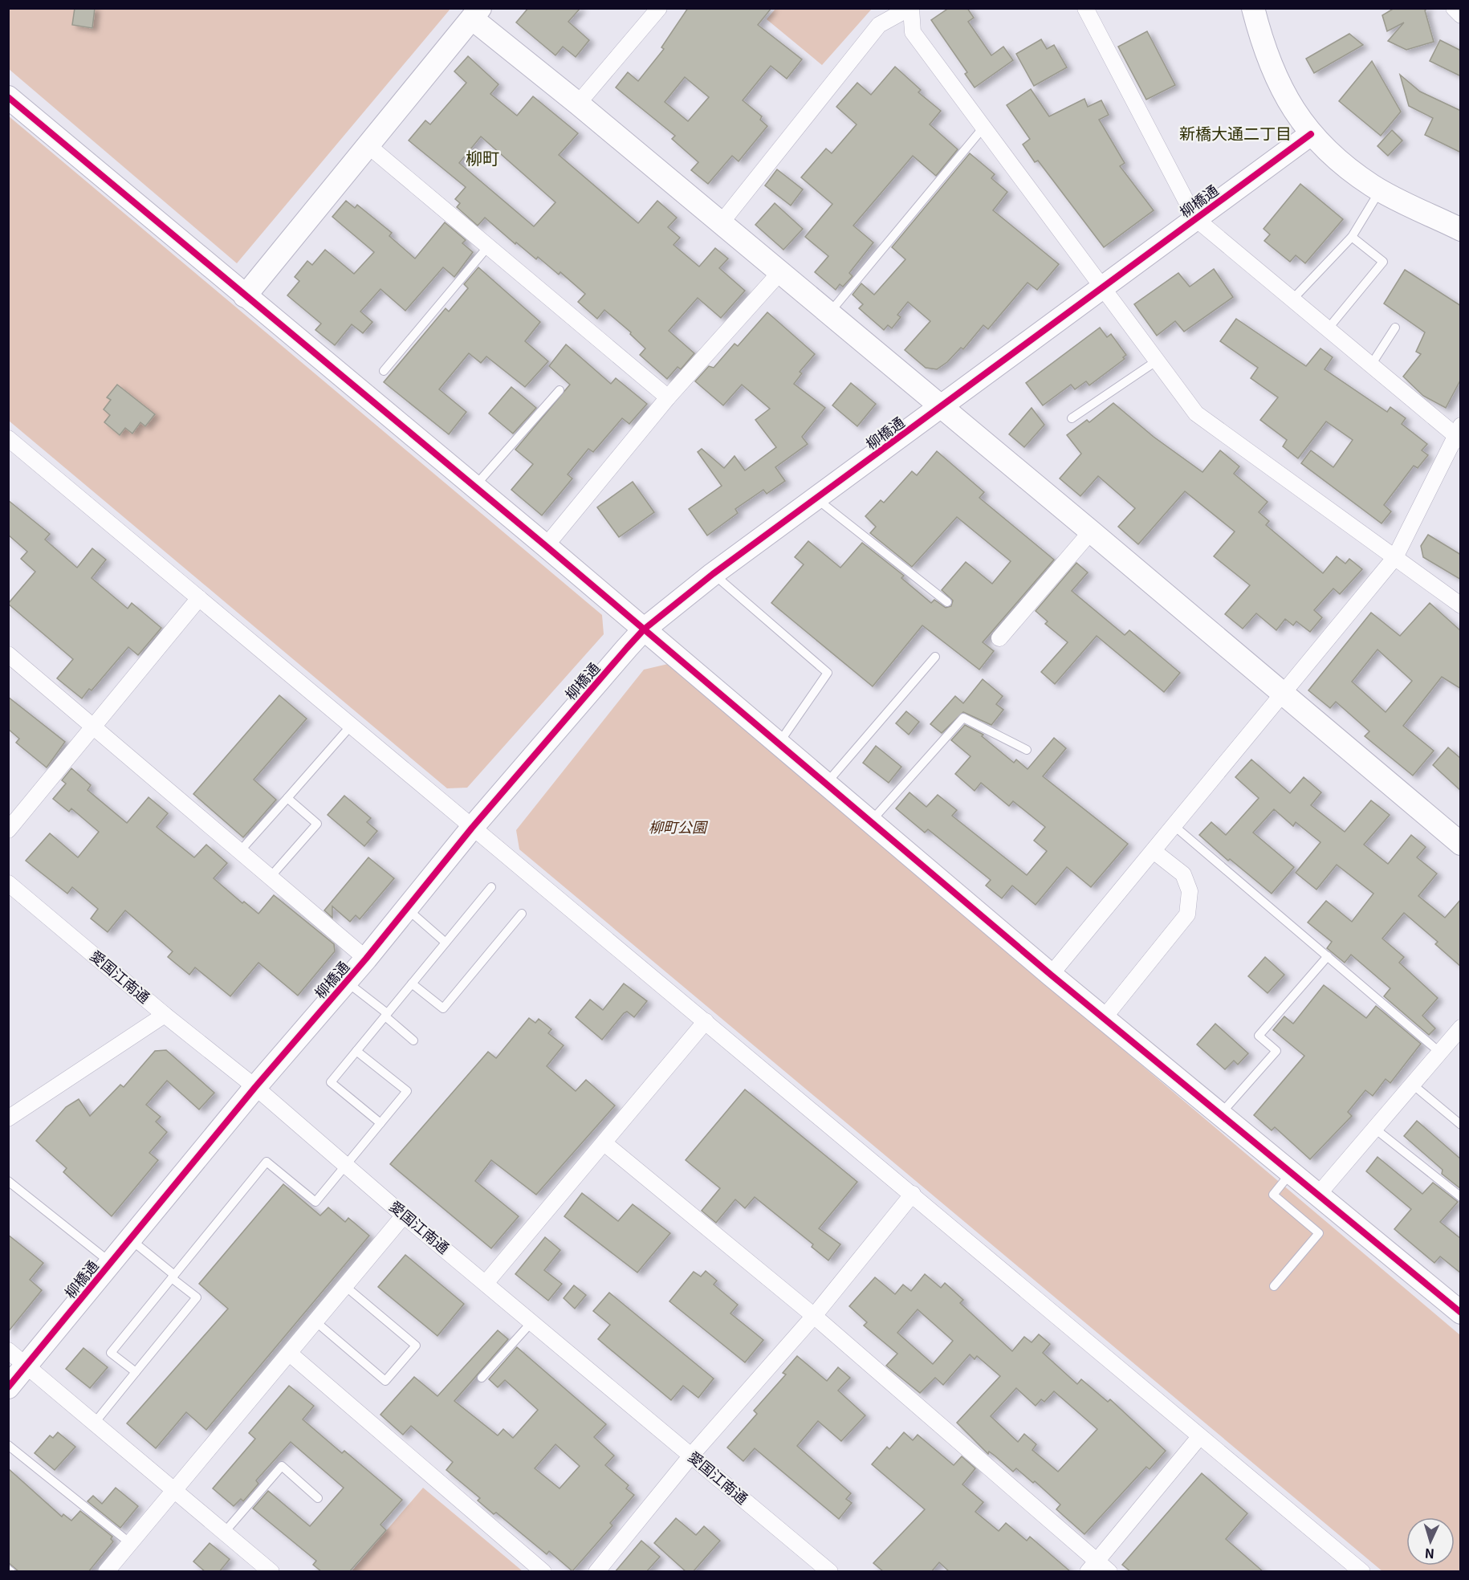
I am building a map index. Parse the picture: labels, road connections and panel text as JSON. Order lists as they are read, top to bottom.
{
  "streets": {
    "street": ["柳橋通", "愛国江南通"]
  },
  "crossings": [
    ["柳橋通", "愛国江南通"]
  ],
  "districts": ["新橋大通二丁目", "柳町"],
  "parks": ["柳町公園"],
  "north": "bottom"
}
